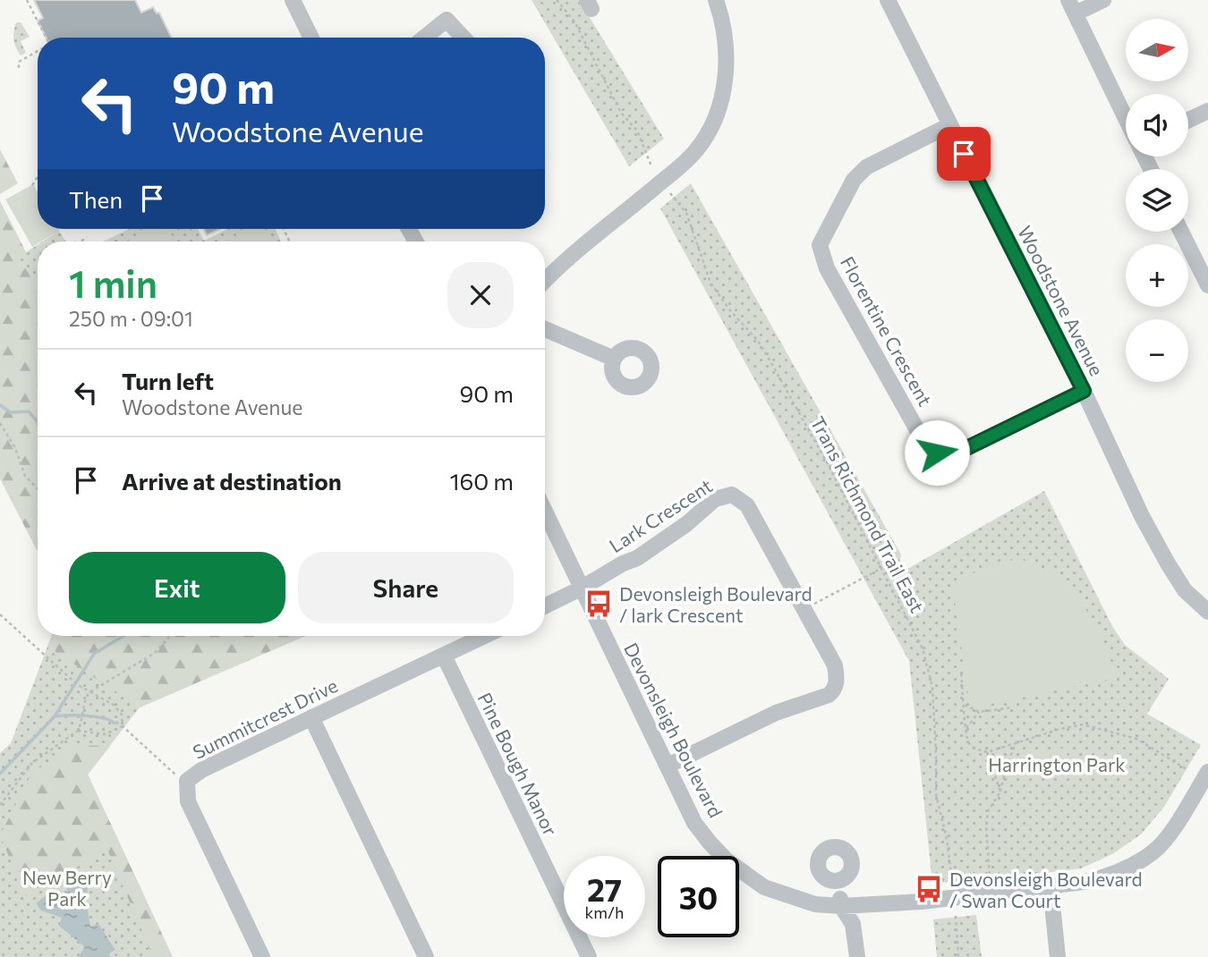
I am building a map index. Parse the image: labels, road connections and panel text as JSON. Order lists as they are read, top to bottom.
{
  "streets": {
    "street": [
      "Woodstone Avenue",
      "Florentine Crescent",
      "Lark Crescent",
      "Summitcrest Drive",
      "Devonsleigh Boulevard",
      "Pine Bough Manor"
    ],
    "path": ["Trans Richmond Trail East"]
  },
  "crossings": [
    ["Woodstone Avenue", "Florentine Crescent"],
    ["Lark Crescent", "Devonsleigh Boulevard"],
    ["Summitcrest Drive", "Pine Bough Manor"]
  ],
  "parks": ["Harrington Park", "New Berry Park"],
  "places": {
    "bus stop": ["Devonsleigh Boulevard / lark Crescent", "Devonsleigh Boulevard / Swan Court"]
  },
  "north": "right",
  "page": {
    "map_buttons": ["+", "−"],
    "turn": ["90 m", "Woodstone Avenue"],
    "then": "Then",
    "heading": ["1 min", "250 m · 09:01"],
    "list": [
      {
        "name": "Turn left",
        "note": "Woodstone Avenue",
        "value": "90 m"
      },
      {
        "name": "Arrive at destination",
        "value": "160 m"
      }
    ],
    "buttons": ["Exit", "Share"],
    "speed": "27 km/h",
    "limit": "30"
  }
}
